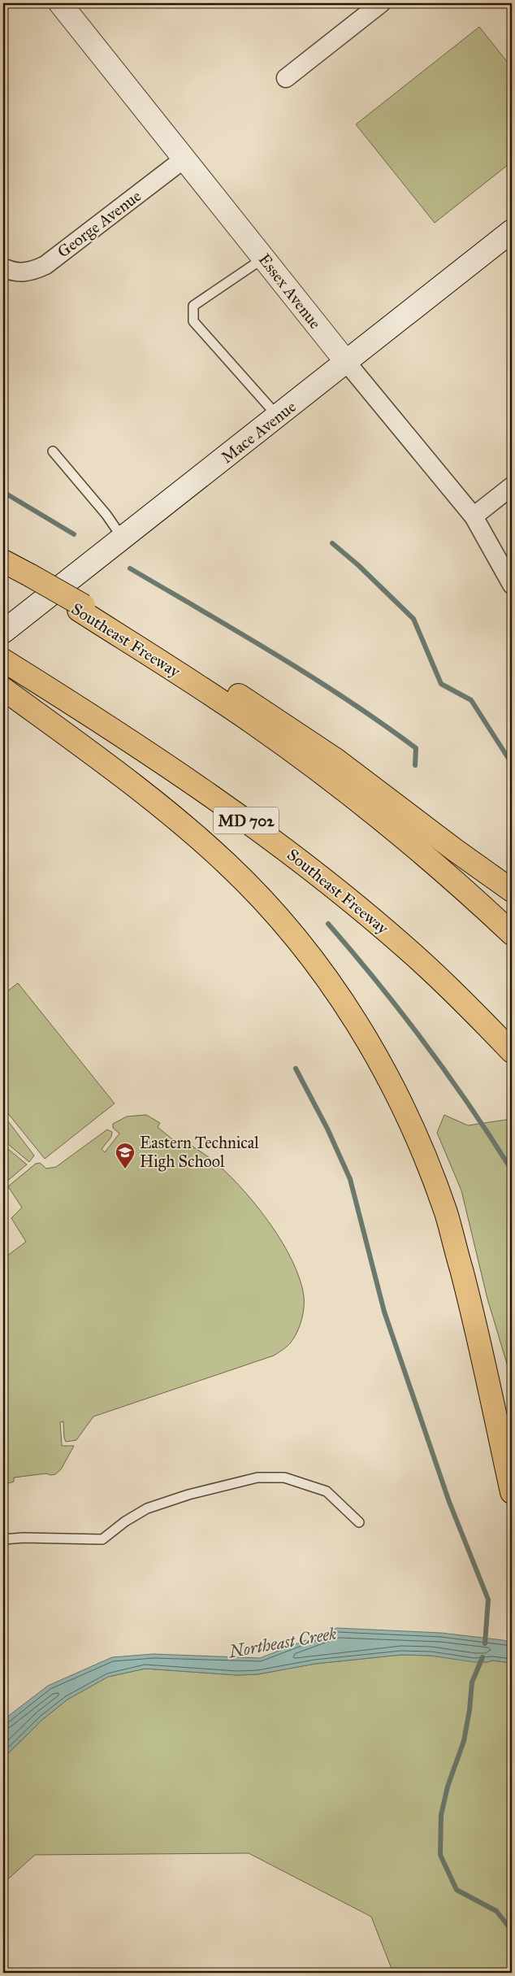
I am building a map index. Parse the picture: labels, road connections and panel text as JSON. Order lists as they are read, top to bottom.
{
  "streets": {
    "highway": ["Southeast Freeway", "MD 702"],
    "main road": ["Essex Avenue", "Mace Avenue"],
    "street": ["George Avenue"]
  },
  "crossings": [
    ["George Avenue", "Essex Avenue"],
    ["Essex Avenue", "Mace Avenue"]
  ],
  "water": ["Northeast Creek"],
  "places": {
    "school or university": ["Eastern Technical High School"]
  }
}
